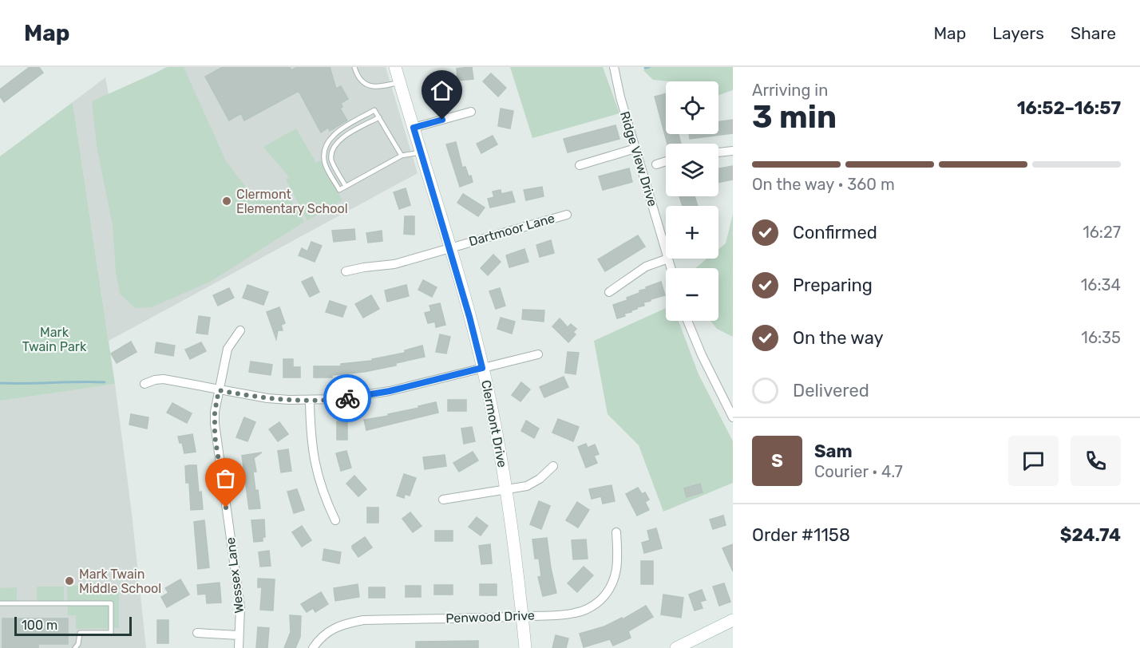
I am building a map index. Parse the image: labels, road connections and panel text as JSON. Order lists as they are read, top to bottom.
{
  "streets": {
    "street": [
      "Ridge View Drive",
      "Dartmoor Lane",
      "Clermont Drive",
      "Wessex Lane",
      "Penwood Drive"
    ]
  },
  "crossings": [
    ["Dartmoor Lane", "Clermont Drive"],
    ["Clermont Drive", "Penwood Drive"]
  ],
  "parks": ["Mark Twain Park"],
  "places": ["Clermont Elementary School", "Mark Twain Middle School"],
  "scale_bar": "100 m",
  "page": {
    "header": "Map",
    "nav": ["Map", "Layers", "Share"],
    "heading": ["3 min", "Arriving in", "16:52–16:57"],
    "panel": [
      "Sam",
      "Courier · 4.7",
      "Order #1158",
      "$24.74"
    ],
    "map_buttons": ["+", "−"],
    "bar": "On the way · 360 m",
    "list": [
      ["Confirmed", "16:27"],
      ["Preparing", "16:34"],
      ["On the way", "16:35"],
      "Delivered"
    ],
    "round": "S",
    "scale": "100 m"
  }
}
